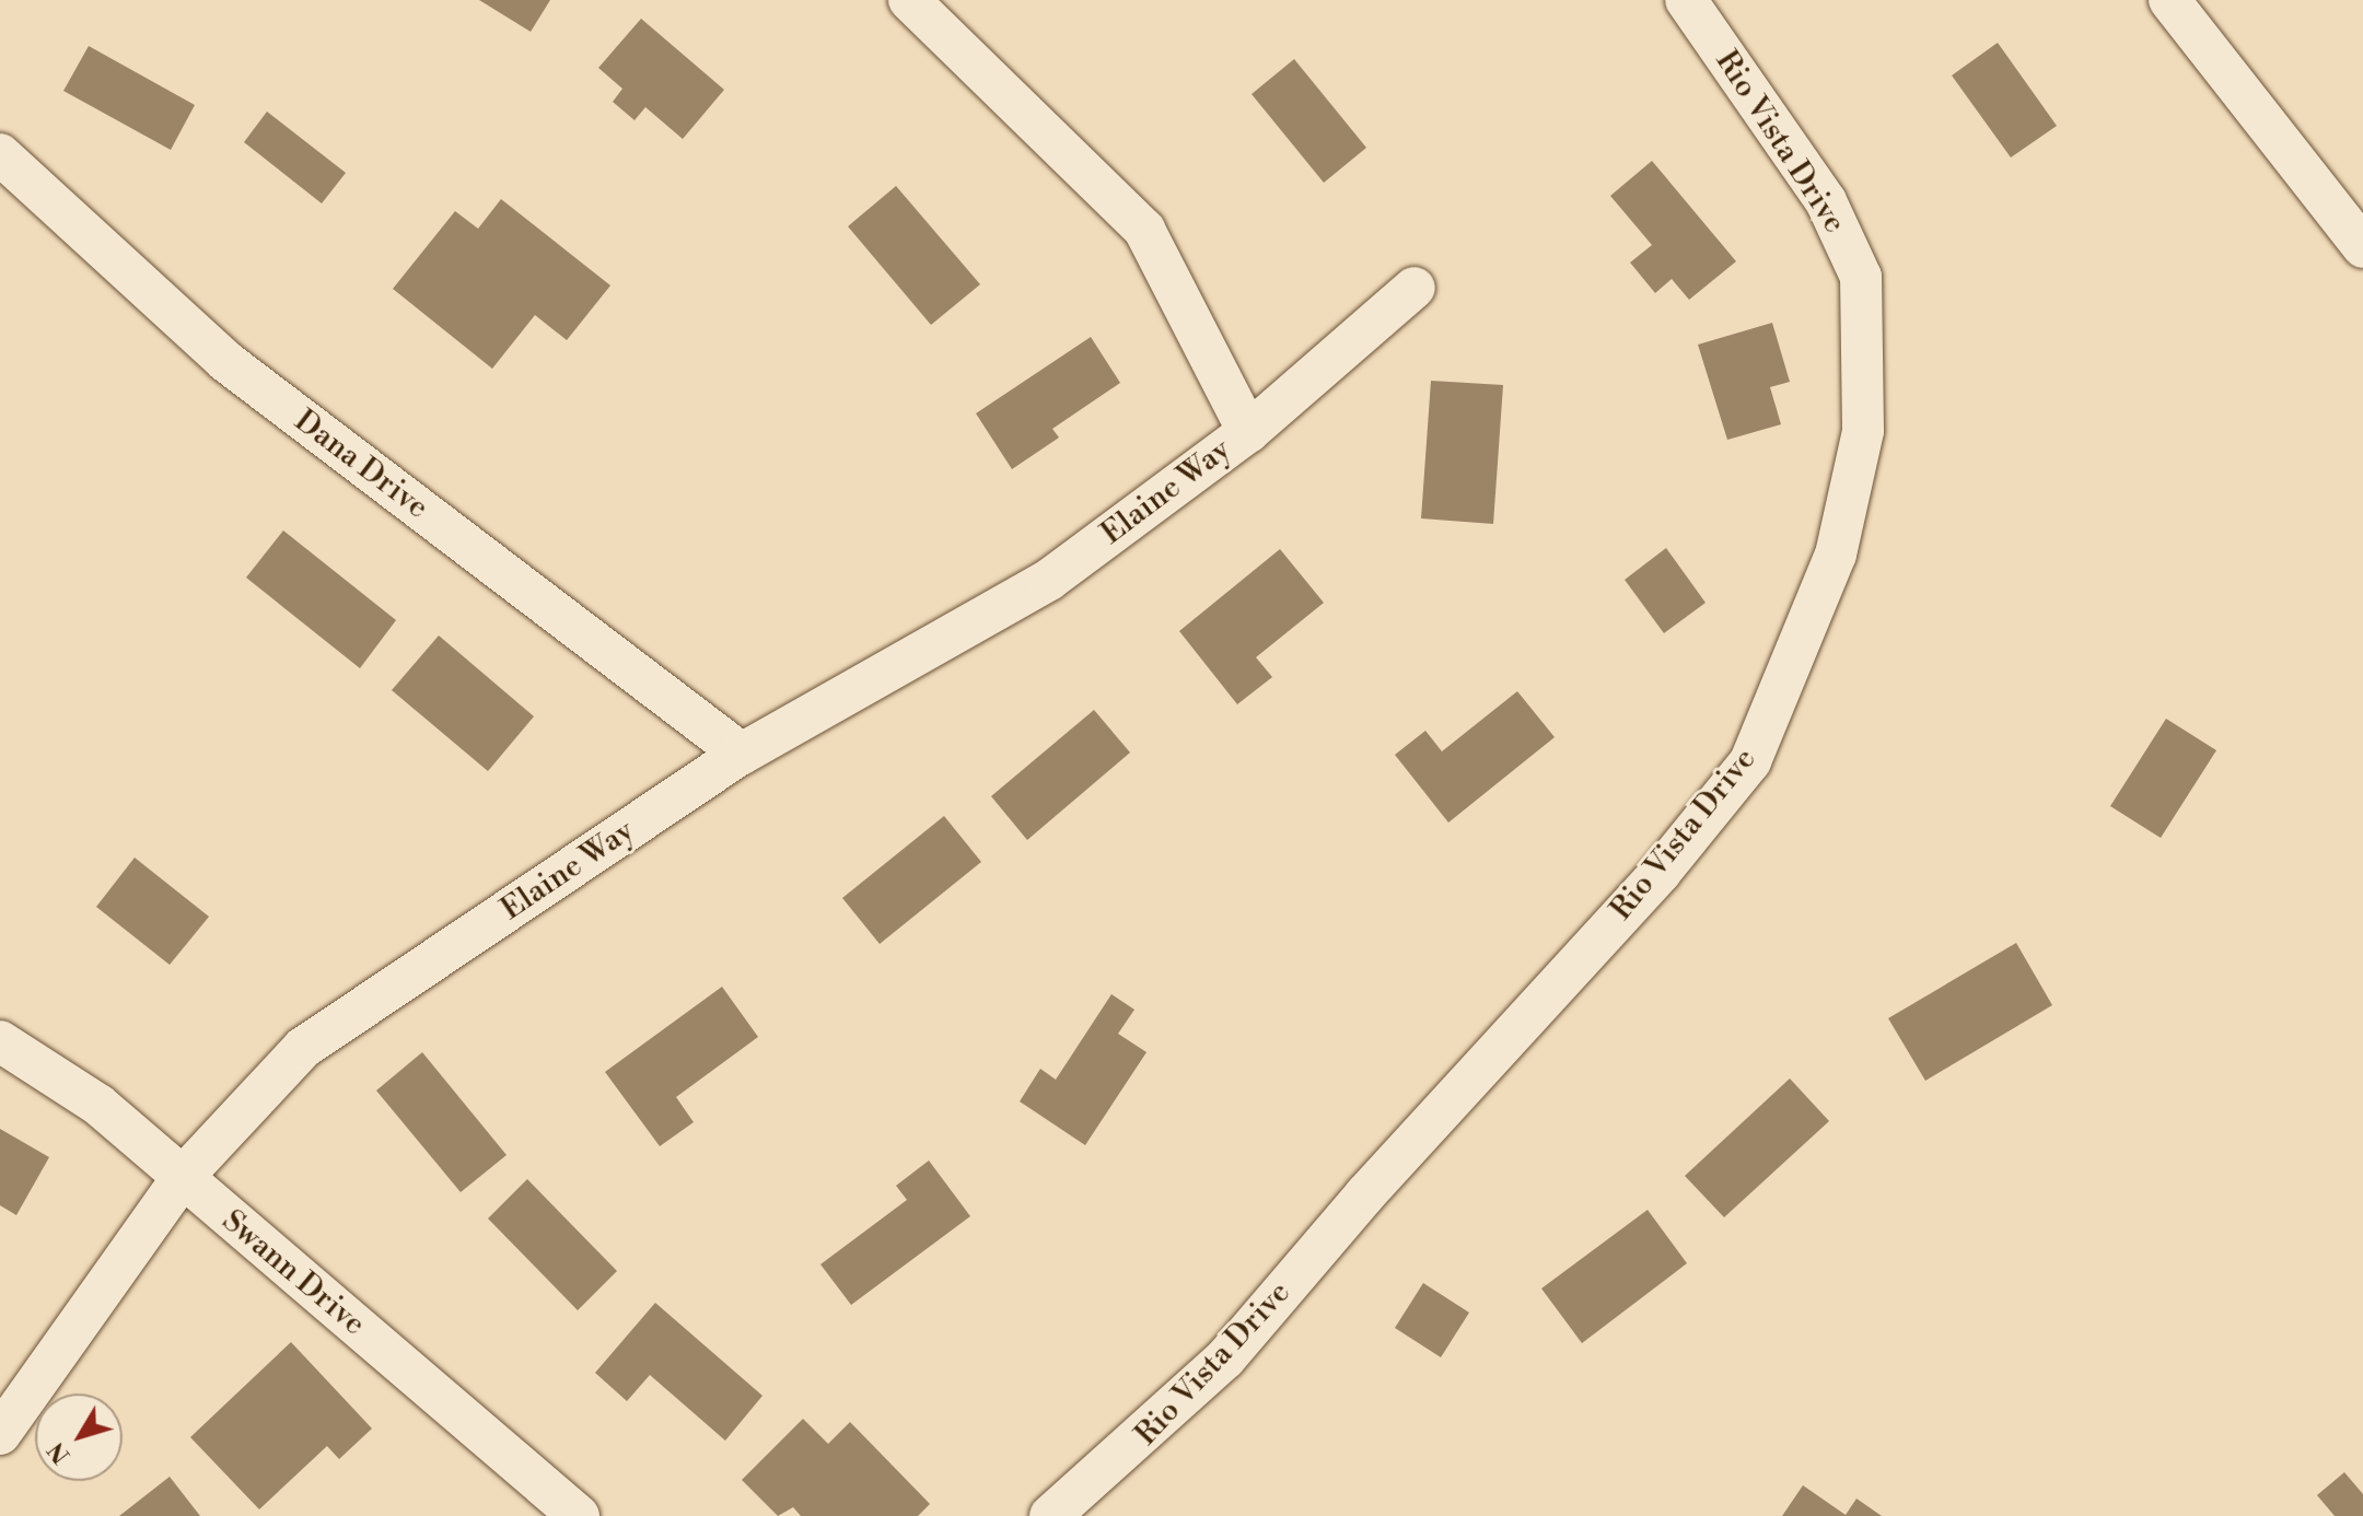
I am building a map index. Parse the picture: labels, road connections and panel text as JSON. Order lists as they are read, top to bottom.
{
  "streets": {
    "street": [
      "Rio Vista Drive",
      "Dana Drive",
      "Elaine Way",
      "Swann Drive"
    ]
  },
  "crossings": [
    ["Dana Drive", "Elaine Way"],
    ["Elaine Way", "Swann Drive"]
  ],
  "north": "bottom left"
}
